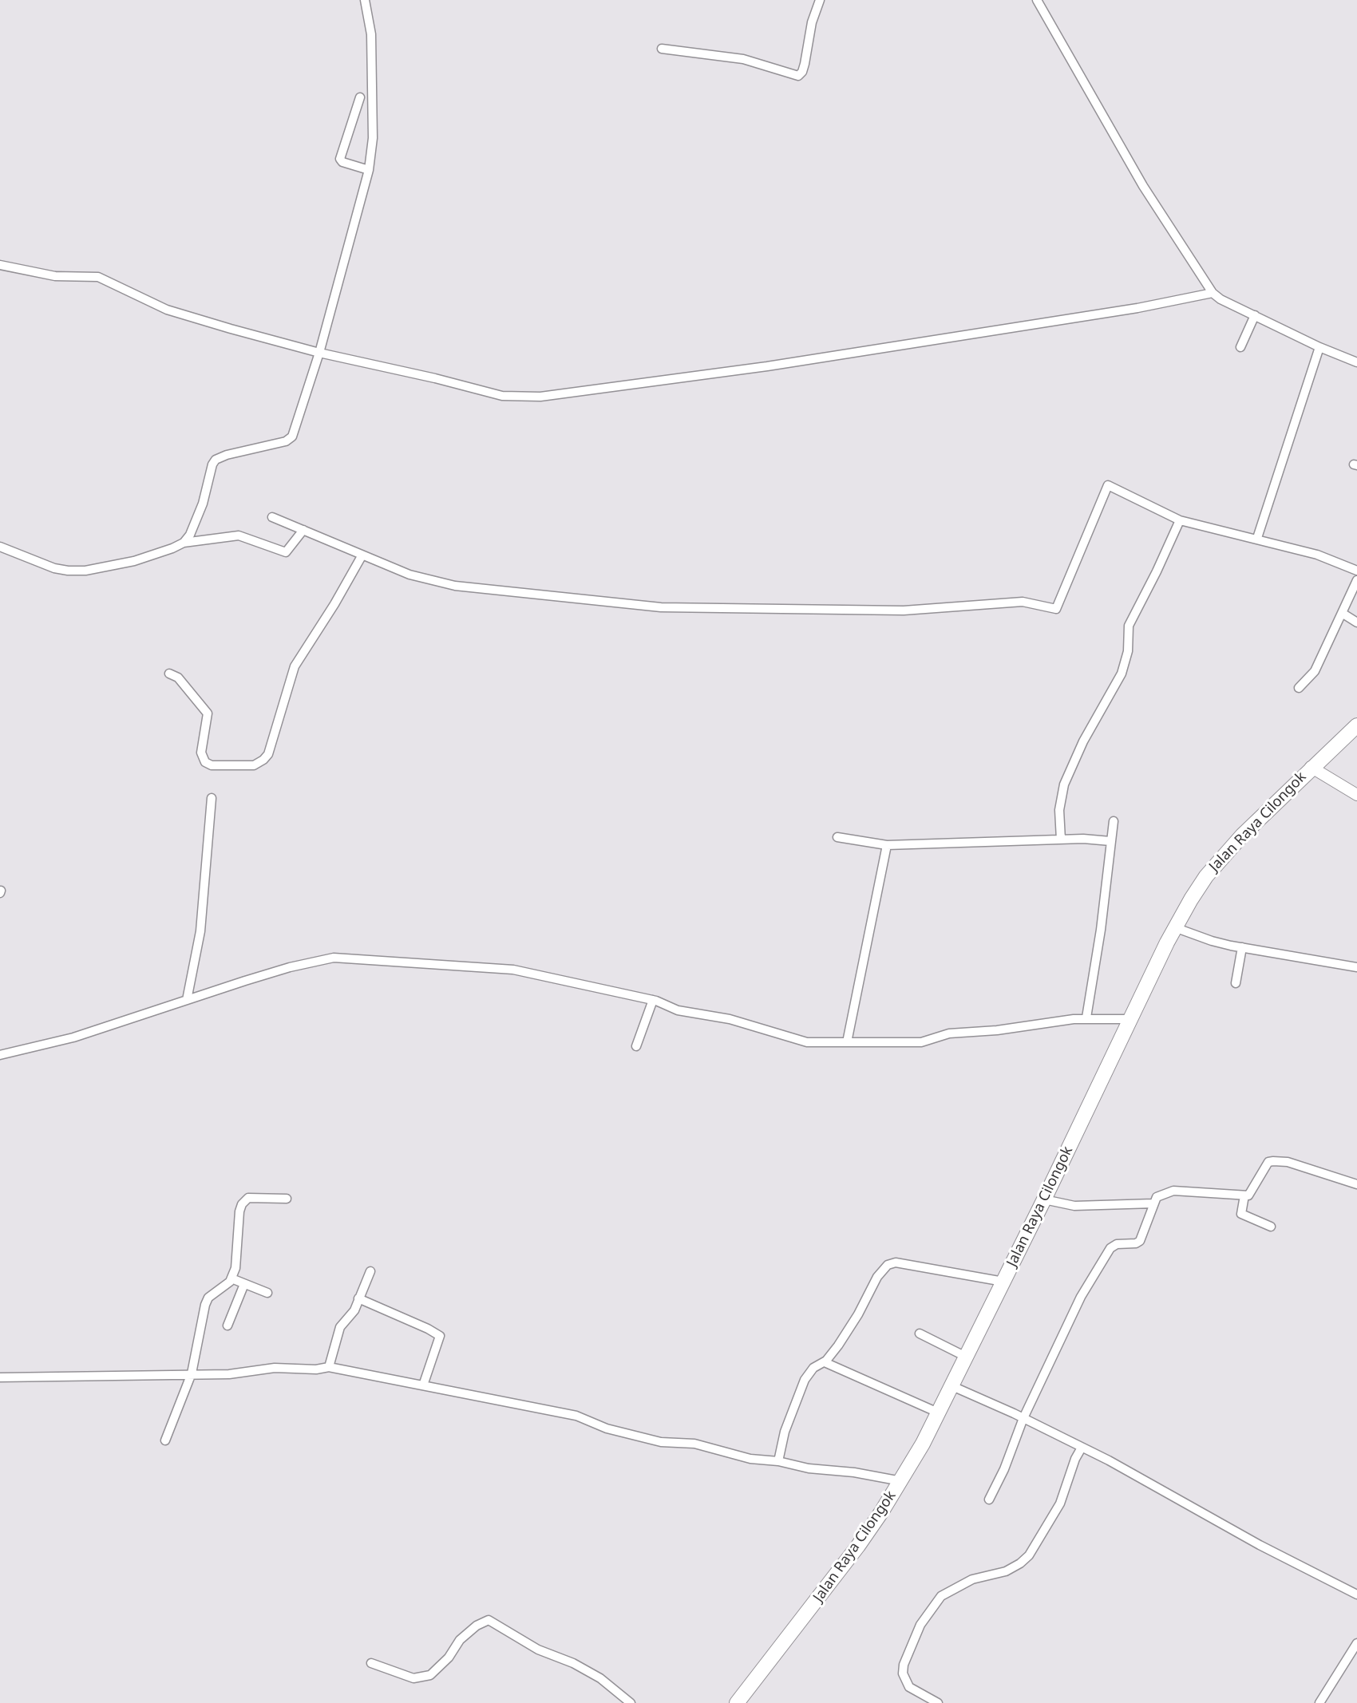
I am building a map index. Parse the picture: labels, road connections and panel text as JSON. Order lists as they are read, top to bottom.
{
  "streets": {
    "highway": ["Jalan Raya Cilongok"]
  }
}
